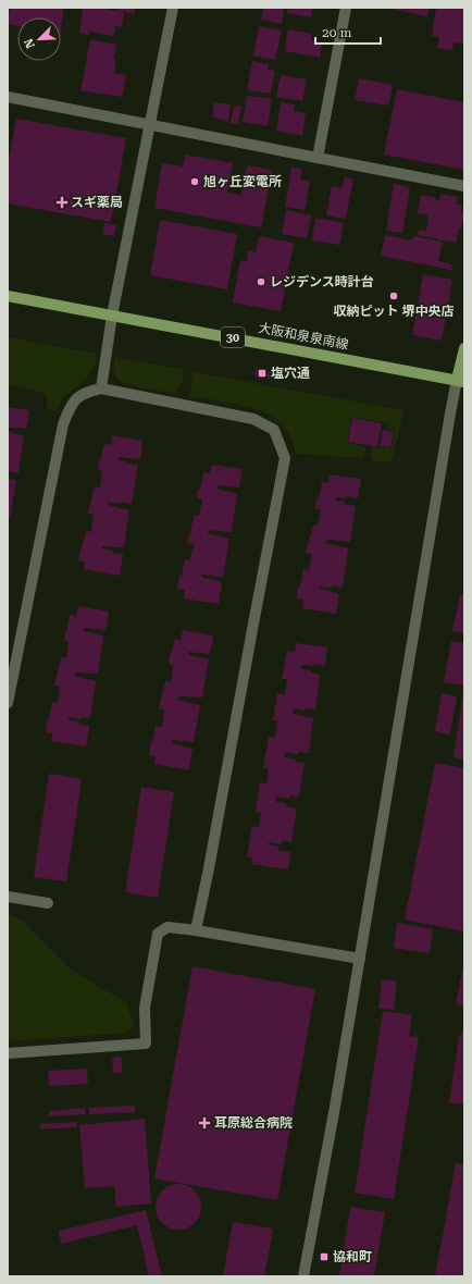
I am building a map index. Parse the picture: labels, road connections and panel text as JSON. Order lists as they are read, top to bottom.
{
  "streets": {
    "main road": ["大阪和泉泉南線", "30"]
  },
  "places": {
    "other": ["旭ヶ丘変電所", "レジデンス時計台", "収納ピット 堺中央店"],
    "health": ["スギ薬局", "耳原総合病院"],
    "transit": ["塩穴通", "協和町"]
  },
  "scale_bar": "20 m",
  "north": "bottom left"
}
